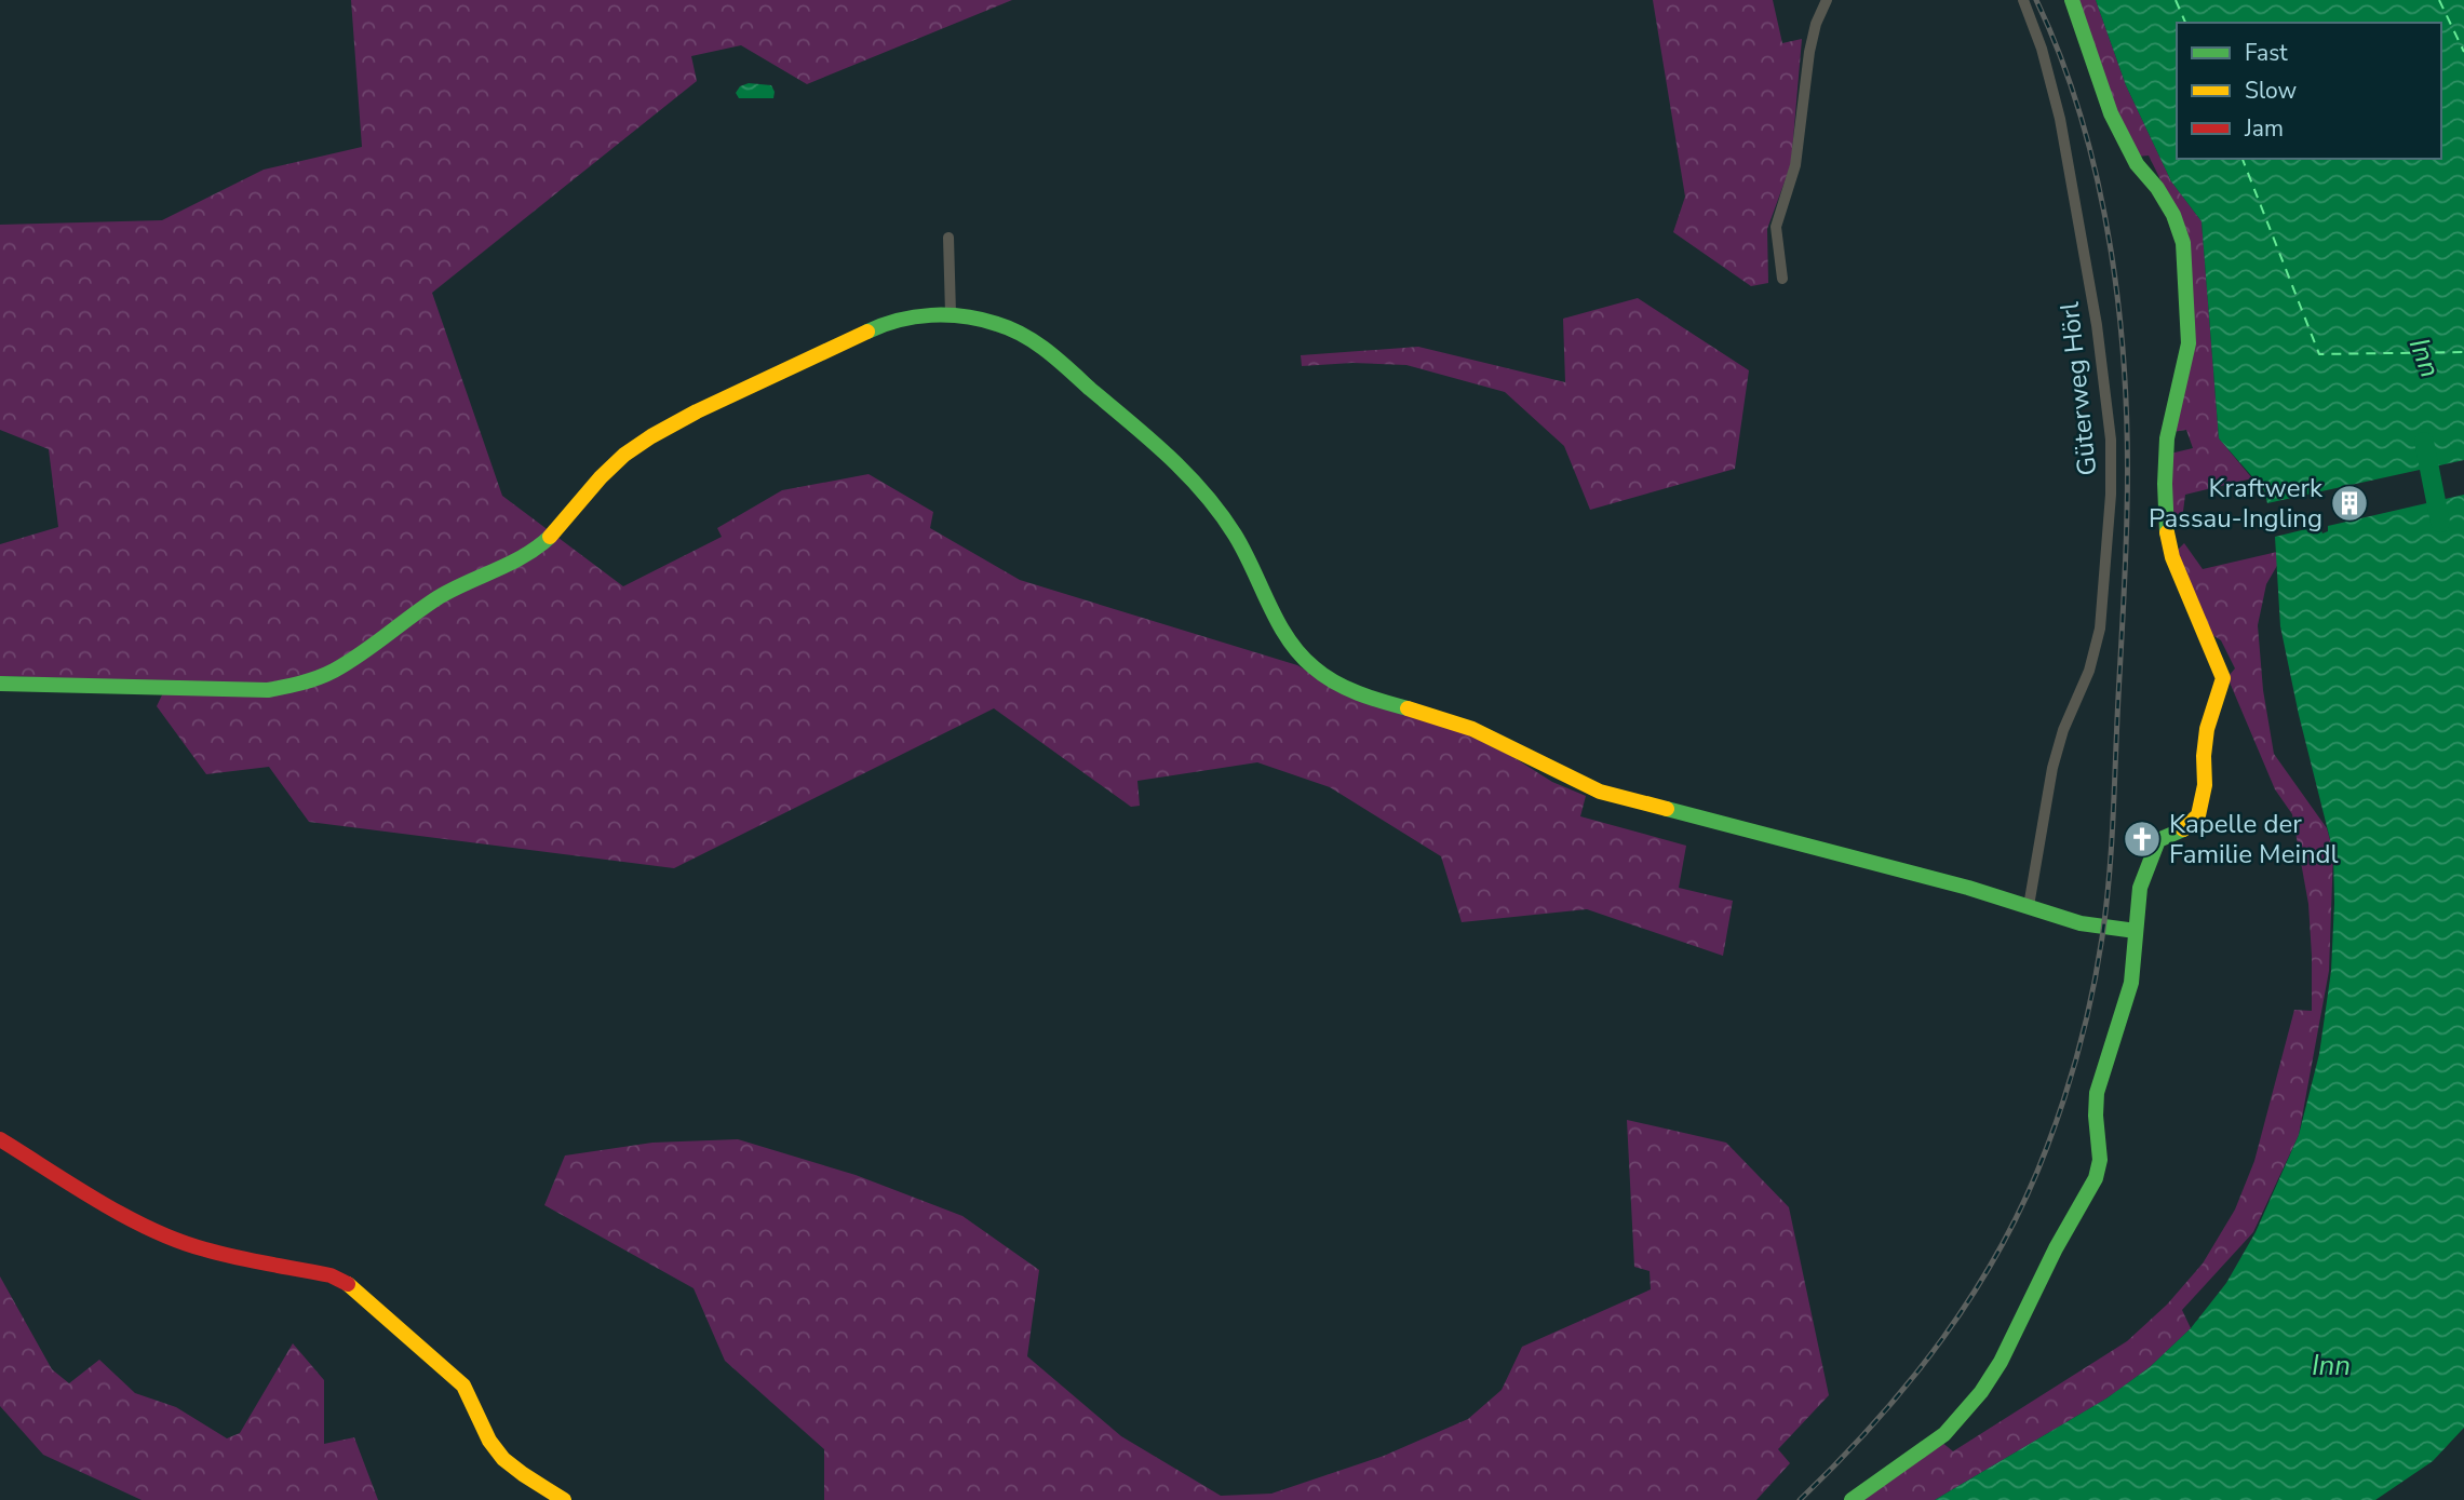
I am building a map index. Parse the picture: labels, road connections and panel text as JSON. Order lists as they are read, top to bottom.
{
  "streets": {
    "street": ["Güterweg Hörl"]
  },
  "water": ["Inn"],
  "places": {
    "building": ["Kraftwerk Passau-Ingling"],
    "church": ["Kapelle der Familie Meindl"]
  },
  "legend": ["Fast", "Slow", "Jam"]
}
